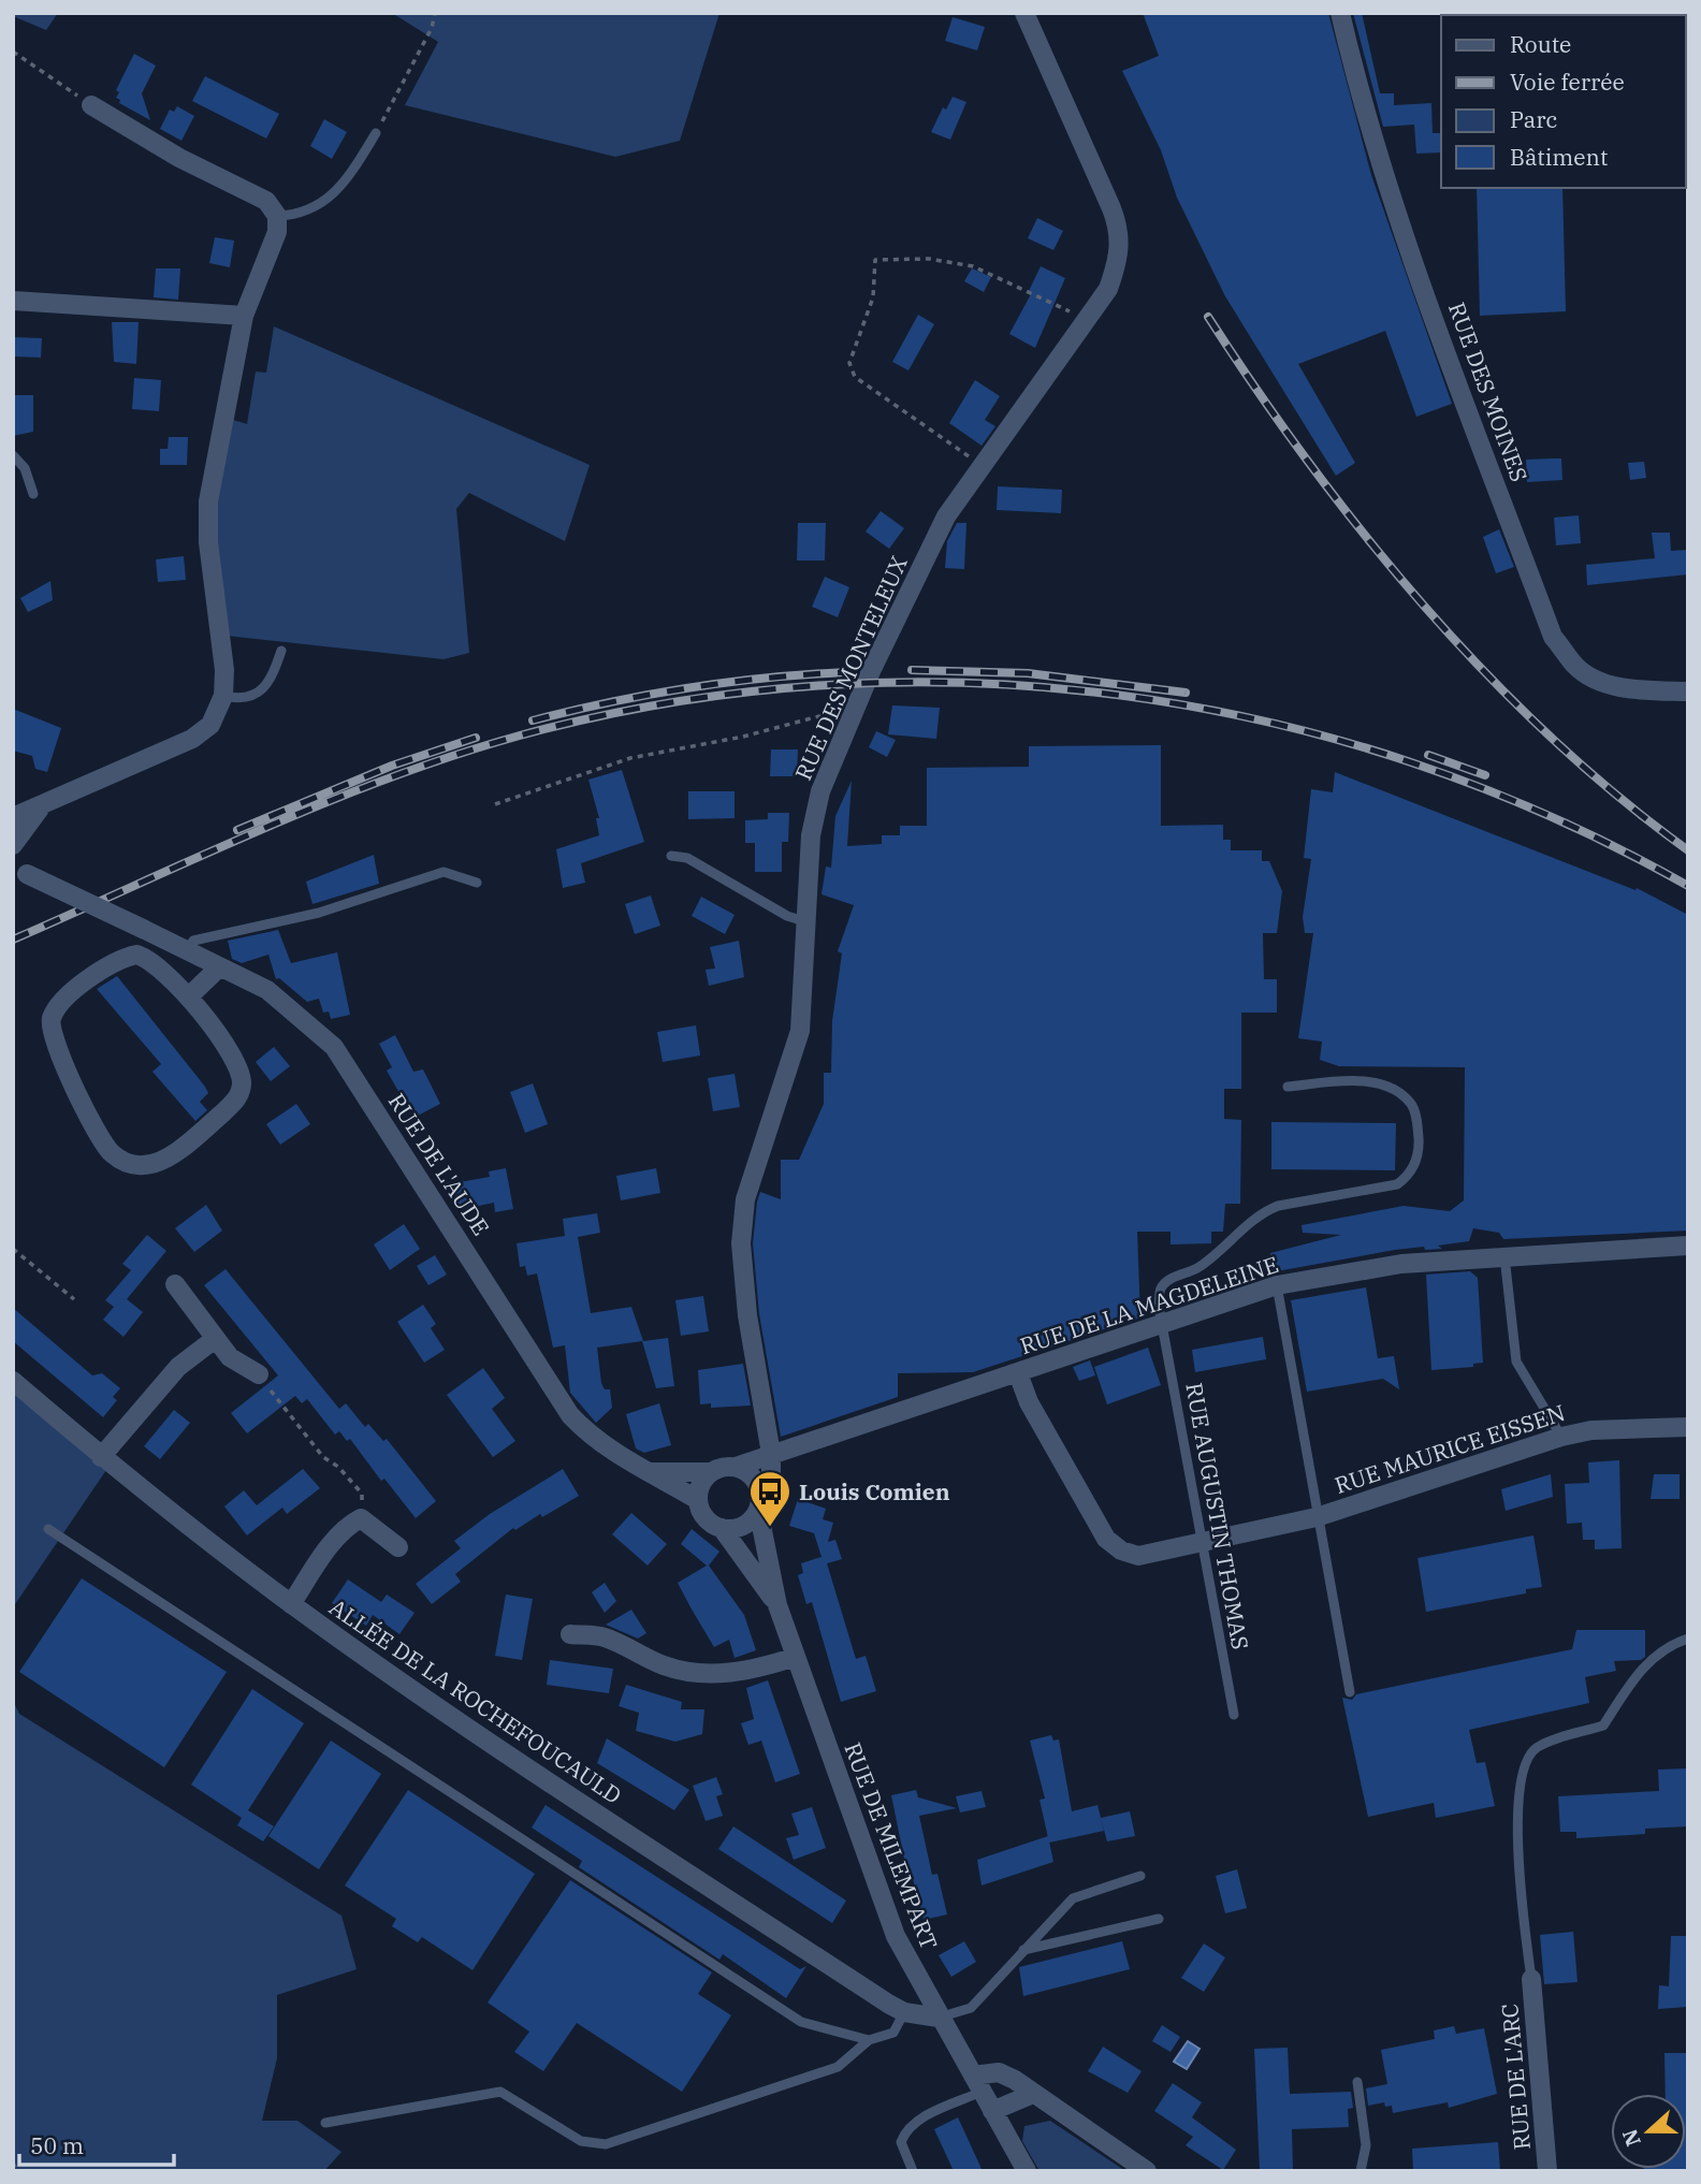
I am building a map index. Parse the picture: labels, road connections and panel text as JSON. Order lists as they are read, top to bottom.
{
  "streets": {
    "street": [
      "RUE DES MOINES",
      "RUE DES MONTELEUX",
      "RUE DE L'AUDE",
      "RUE DE LA MAGDELEINE",
      "RUE MAURICE EISSEN",
      "ALLÉE DE LA ROCHEFOUCAULD",
      "RUE DE MILEMPART",
      "RUE DE L'ARC"
    ],
    "lane": ["RUE AUGUSTIN THOMAS"]
  },
  "crossings": [
    ["RUE DES MONTELEUX", "RUE DE LA MAGDELEINE"],
    ["RUE DE L'AUDE", "RUE DE LA MAGDELEINE"],
    ["RUE DE L'AUDE", "RUE DE MILEMPART"],
    ["RUE DE LA MAGDELEINE", "RUE MAURICE EISSEN"],
    ["RUE DE LA MAGDELEINE", "RUE AUGUSTIN THOMAS"],
    ["RUE DE LA MAGDELEINE", "RUE DE MILEMPART"],
    ["RUE MAURICE EISSEN", "RUE AUGUSTIN THOMAS"],
    ["ALLÉE DE LA ROCHEFOUCAULD", "RUE DE MILEMPART"]
  ],
  "places": {
    "bus stop": ["Louis Comien"]
  },
  "legend": [
    "Route",
    "Voie ferrée",
    "Parc",
    "Bâtiment"
  ],
  "scale_bar": "50 m",
  "north": "left"
}
